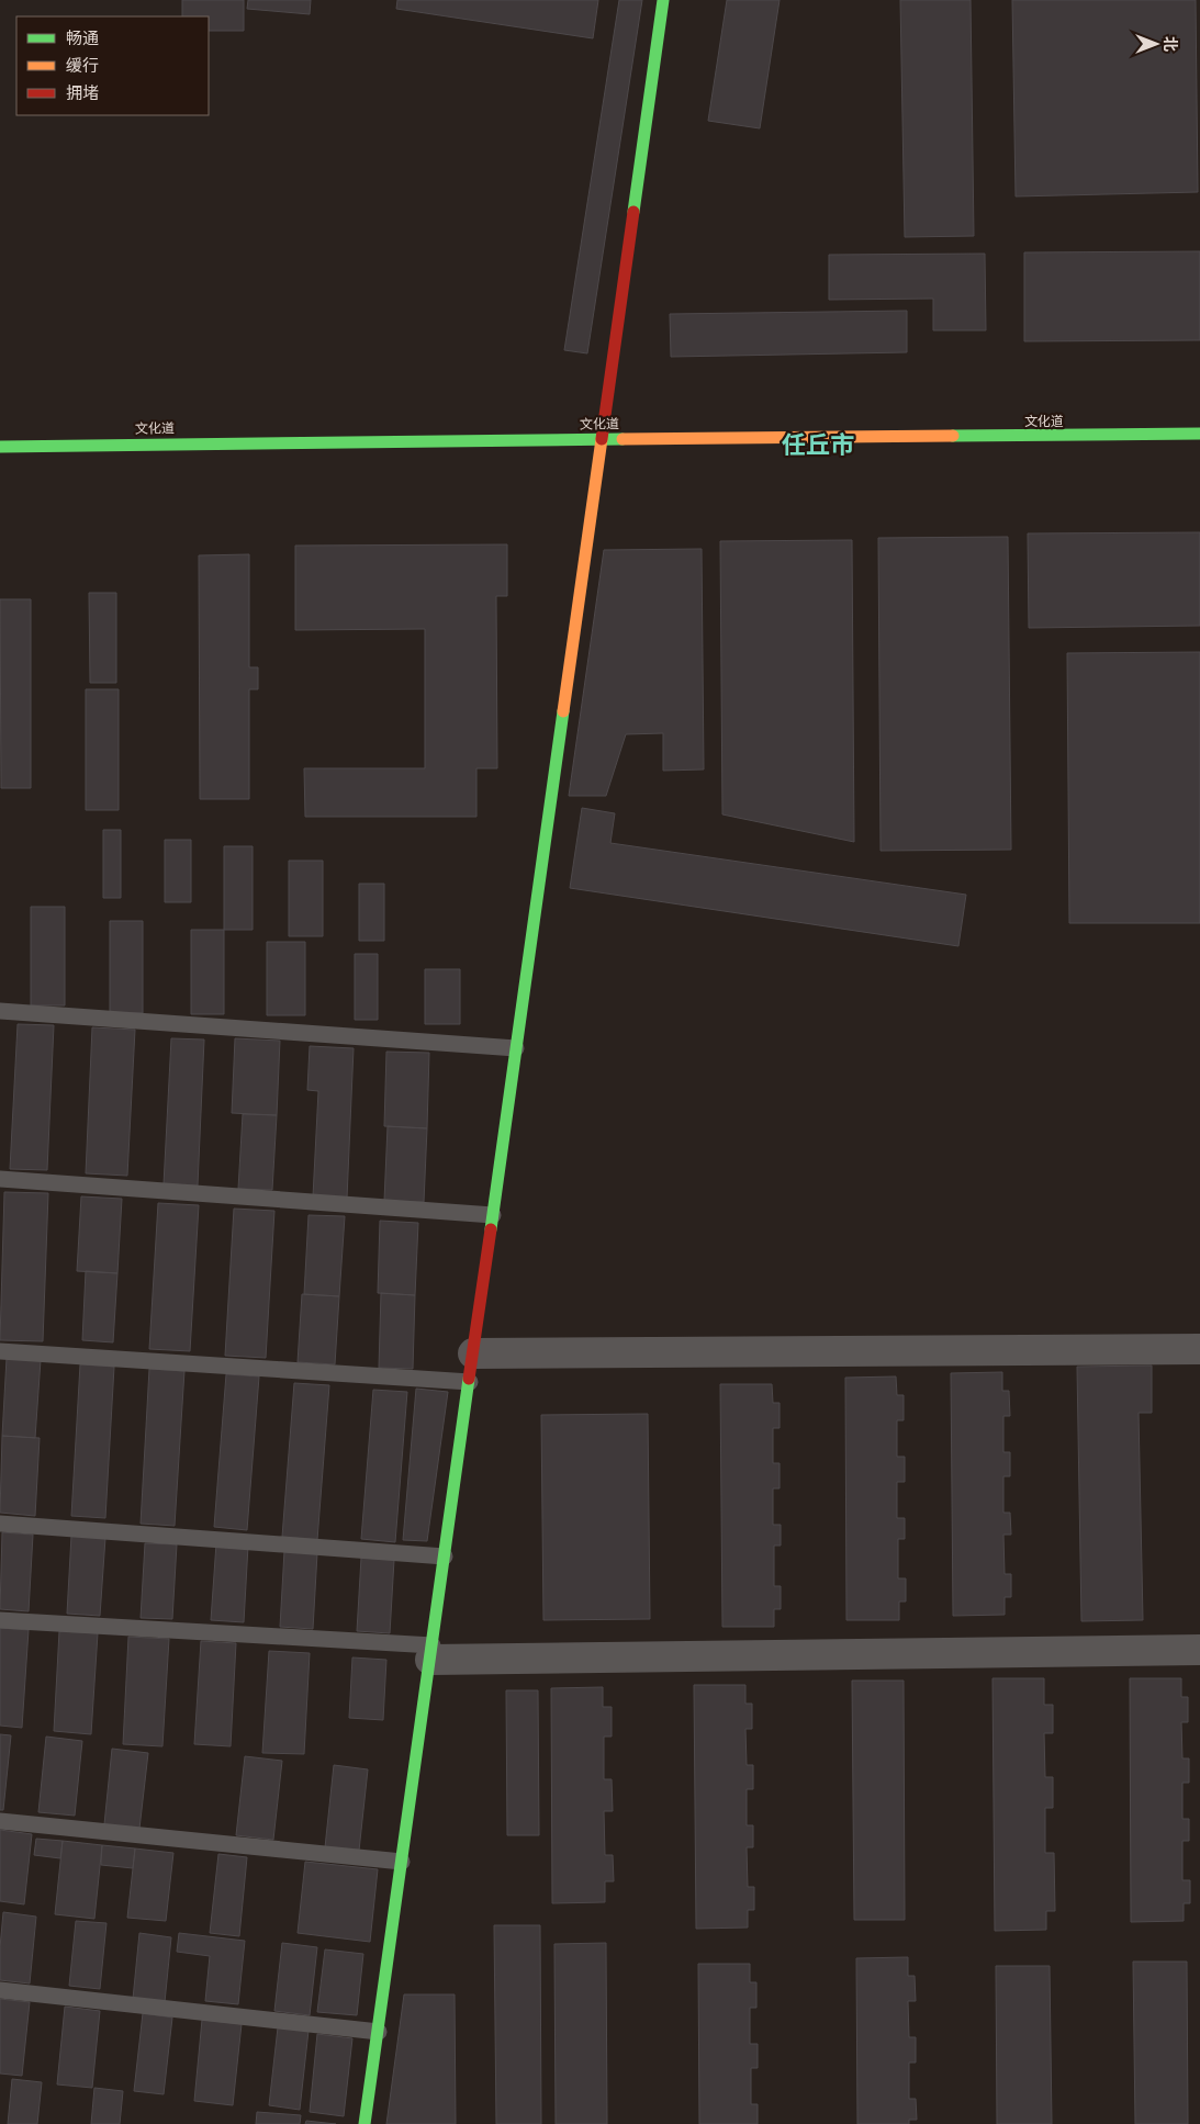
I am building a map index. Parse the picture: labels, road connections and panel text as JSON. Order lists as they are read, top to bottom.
{
  "streets": {
    "street": ["文化道"]
  },
  "districts": ["任丘市"],
  "legend": ["畅通", "缓行", "拥堵"],
  "north": "right"
}
